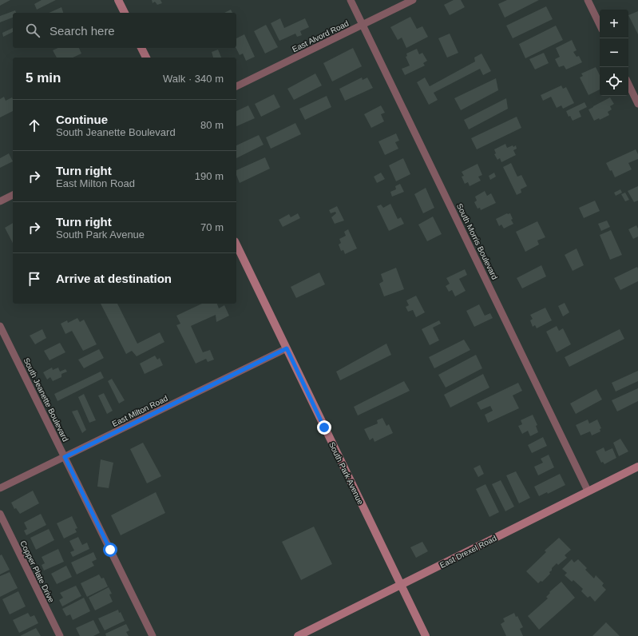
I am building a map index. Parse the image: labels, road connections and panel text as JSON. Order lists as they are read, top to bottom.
{
  "streets": {
    "main road": ["South Park Avenue", "East Drexel Road"],
    "street": [
      "East Alvord Road",
      "South Morris Boulevard",
      "South Jeanette Boulevard",
      "East Milton Road",
      "Copper Plate Drive"
    ]
  },
  "crossings": [
    ["East Alvord Road", "South Morris Boulevard"],
    ["South Morris Boulevard", "East Drexel Road"],
    ["South Jeanette Boulevard", "East Milton Road"],
    ["East Milton Road", "South Park Avenue"],
    ["South Park Avenue", "East Drexel Road"]
  ],
  "page": {
    "map_buttons": ["+", "−"],
    "search": "Search here",
    "heading": ["5 min", "Walk · 340 m"],
    "list": [
      ["Continue", "South Jeanette Boulevard", "80 m"],
      ["Turn right", "East Milton Road", "190 m"],
      ["Turn right", "South Park Avenue", "70 m"],
      "Arrive at destination"
    ]
  }
}
